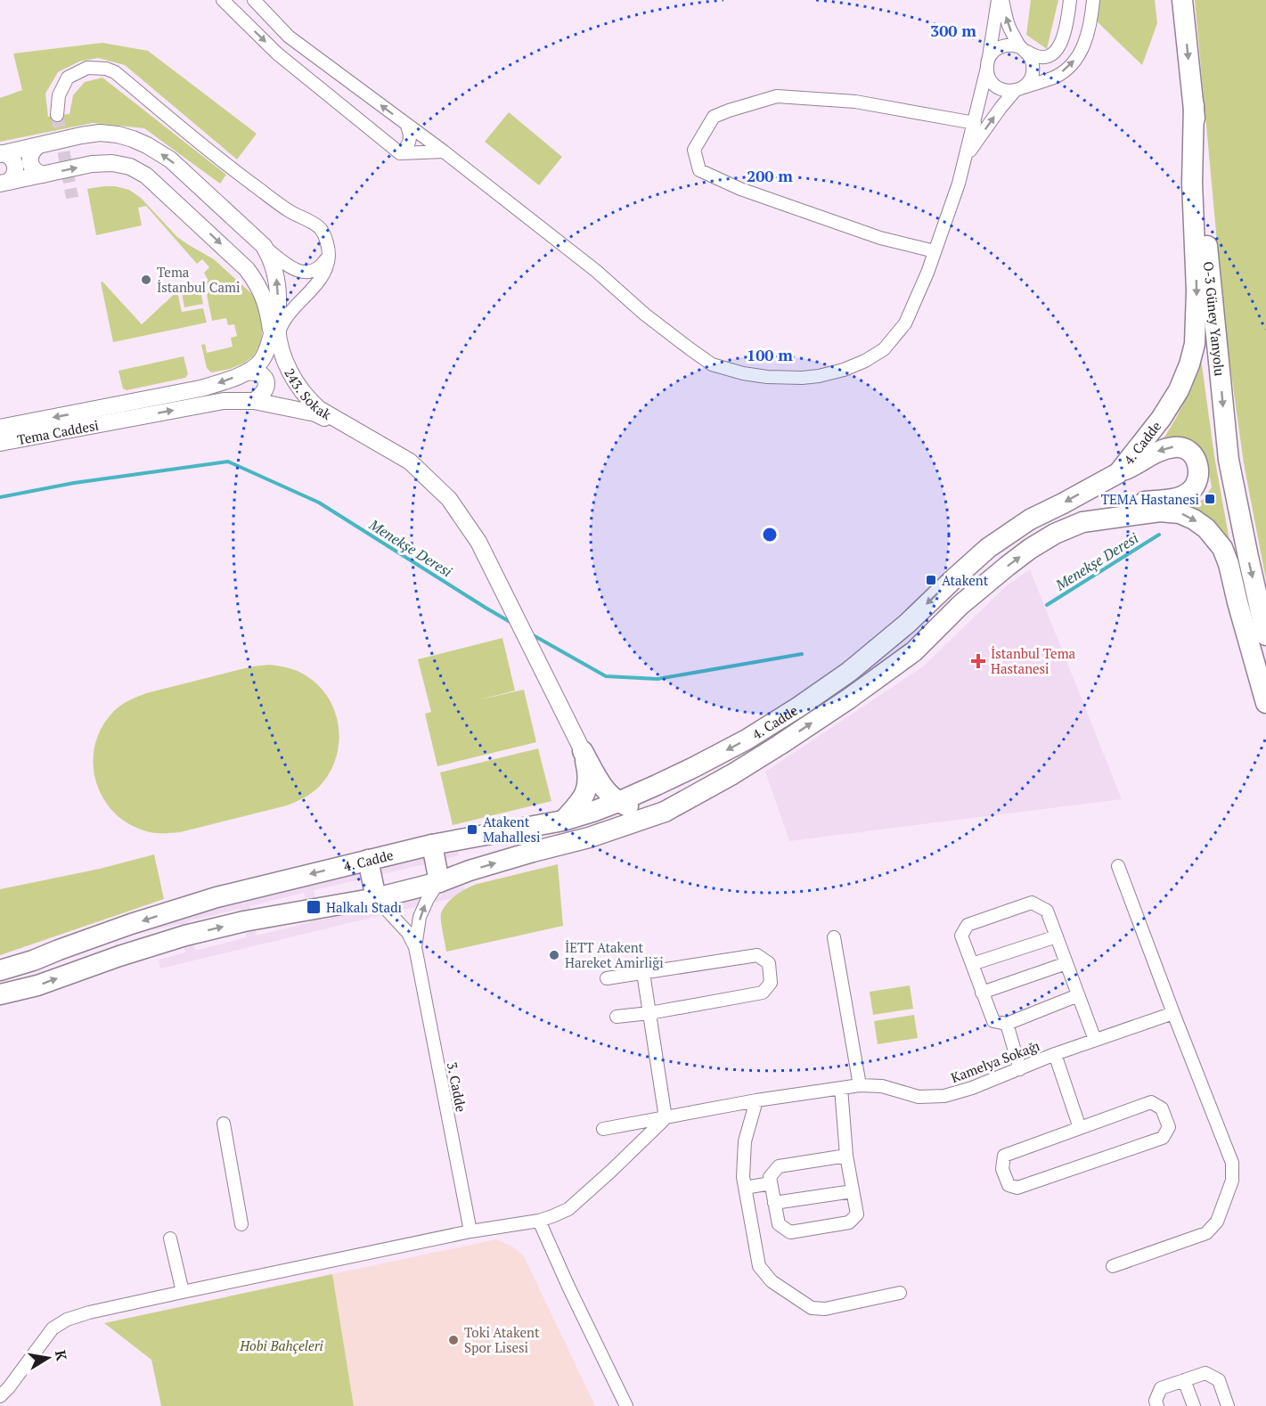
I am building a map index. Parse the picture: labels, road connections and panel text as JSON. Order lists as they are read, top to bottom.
{
  "streets": {
    "main road": ["O-3 Güney Yanyolu", "4. Cadde"],
    "street": [
      "243. Sokak",
      "Tema Caddesi",
      "Kamelya Sokağı",
      "3. Cadde"
    ]
  },
  "crossings": [
    ["O-3 Güney Yanyolu", "4. Cadde"],
    ["243. Sokak", "Tema Caddesi"]
  ],
  "one_way": ["O-3 Güney Yanyolu"],
  "water": ["Menekşe Deresi"],
  "parks": ["Hobi Bahçeleri"],
  "places": {
    "other": ["Tema İstanbul Cami", "İETT Atakent Hareket Amirliği", "Toki Atakent Spor Lisesi"],
    "transit": [
      "TEMA Hastanesi",
      "Atakent",
      "Atakent Mahallesi",
      "Halkalı Stadı"
    ],
    "health": ["İstanbul Tema Hastanesi"]
  },
  "north": "right",
  "rings": ["300 m", "200 m", "100 m"]
}
